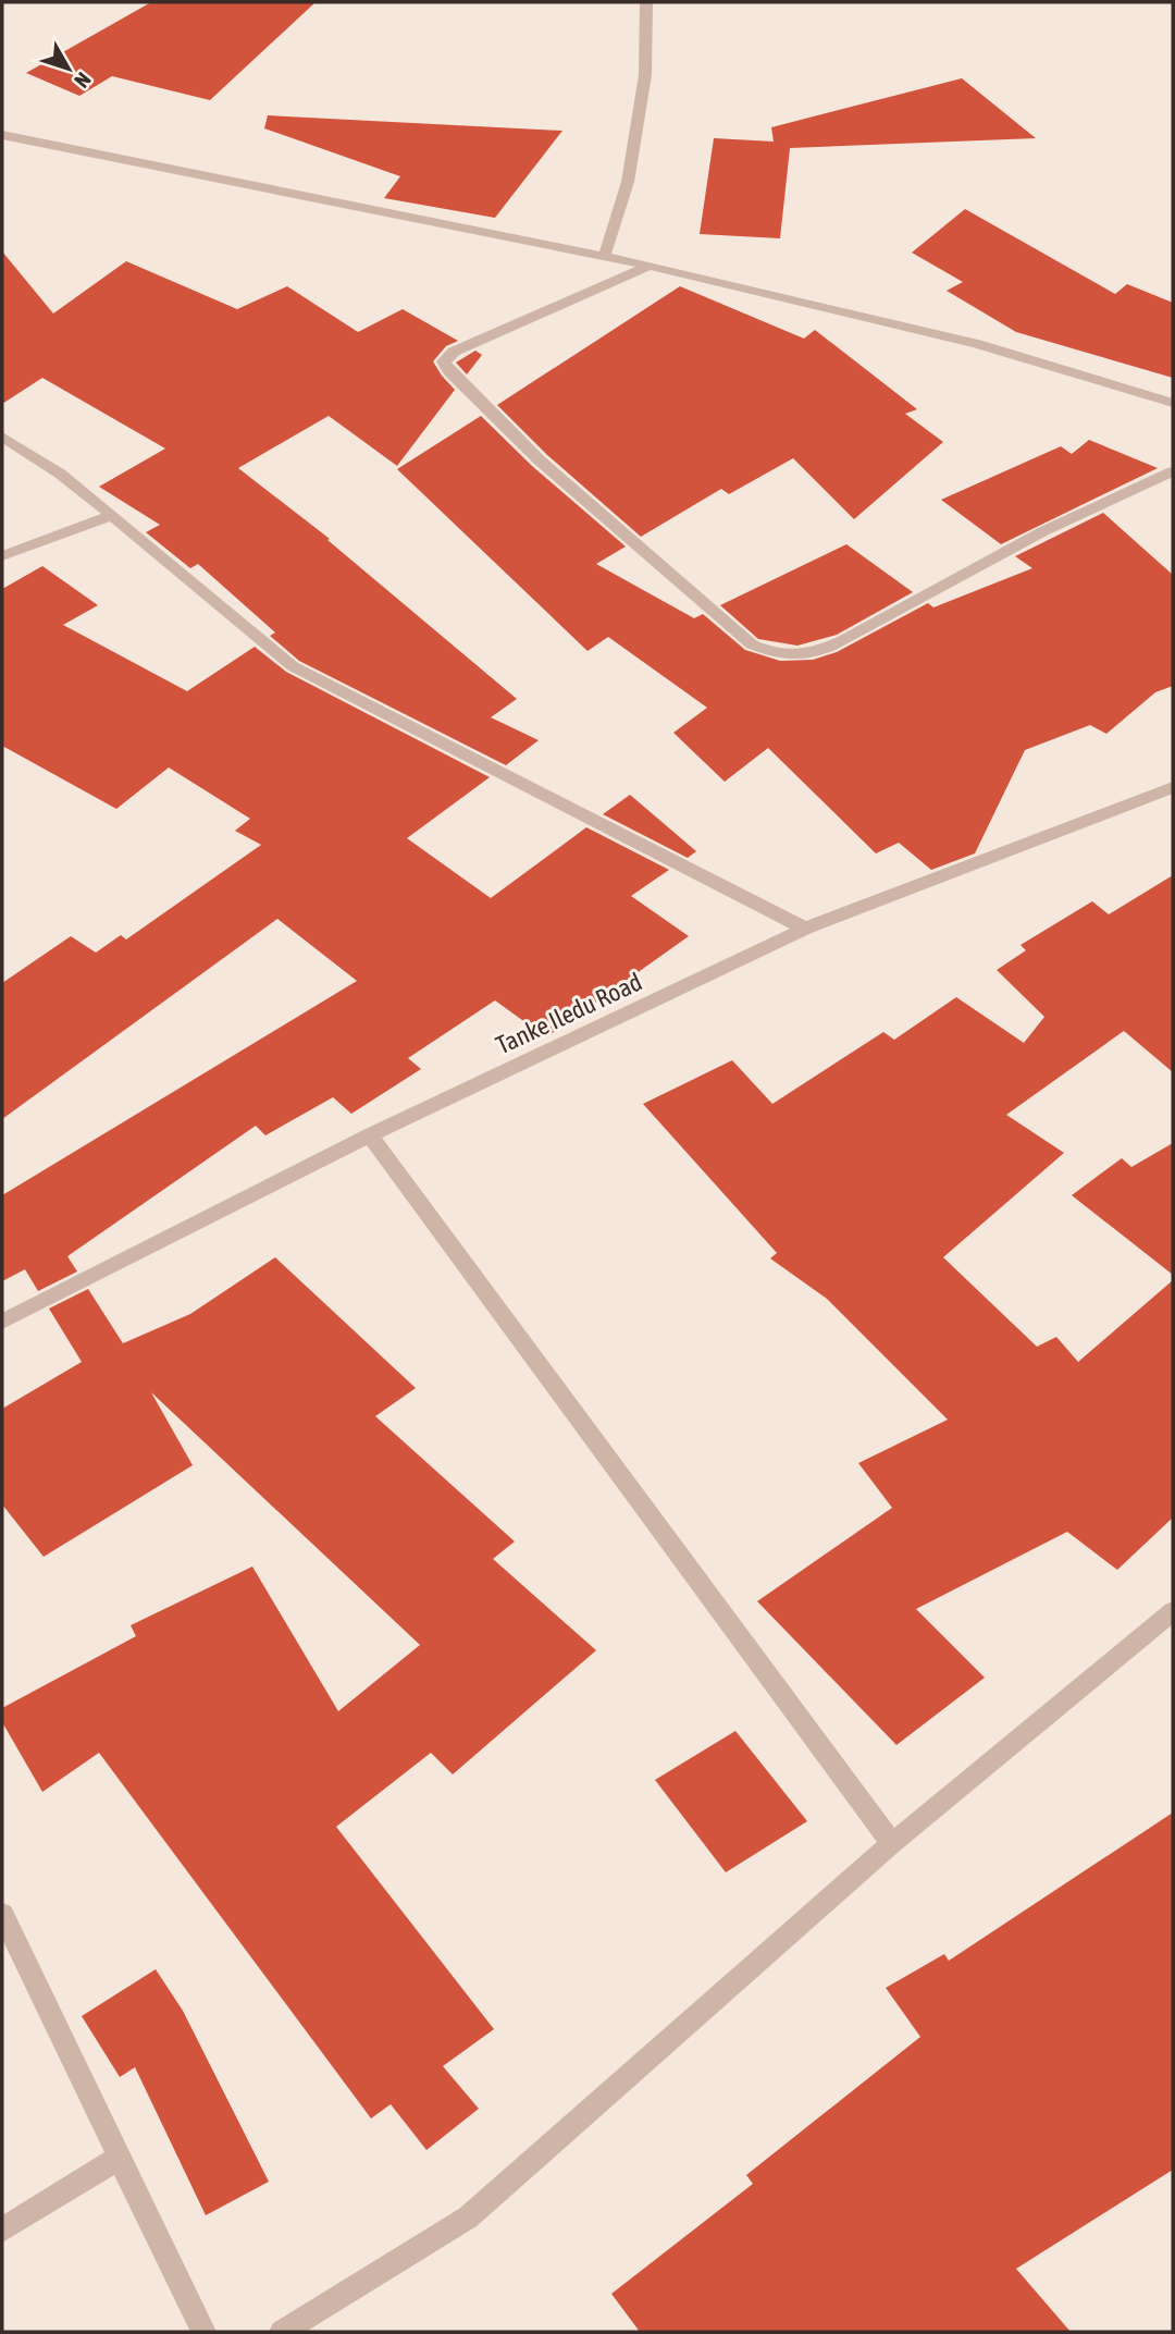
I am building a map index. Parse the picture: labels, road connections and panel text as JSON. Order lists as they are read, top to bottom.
{
  "streets": {
    "street": ["Tanke Iledu Road"]
  },
  "north": "bottom right"
}
